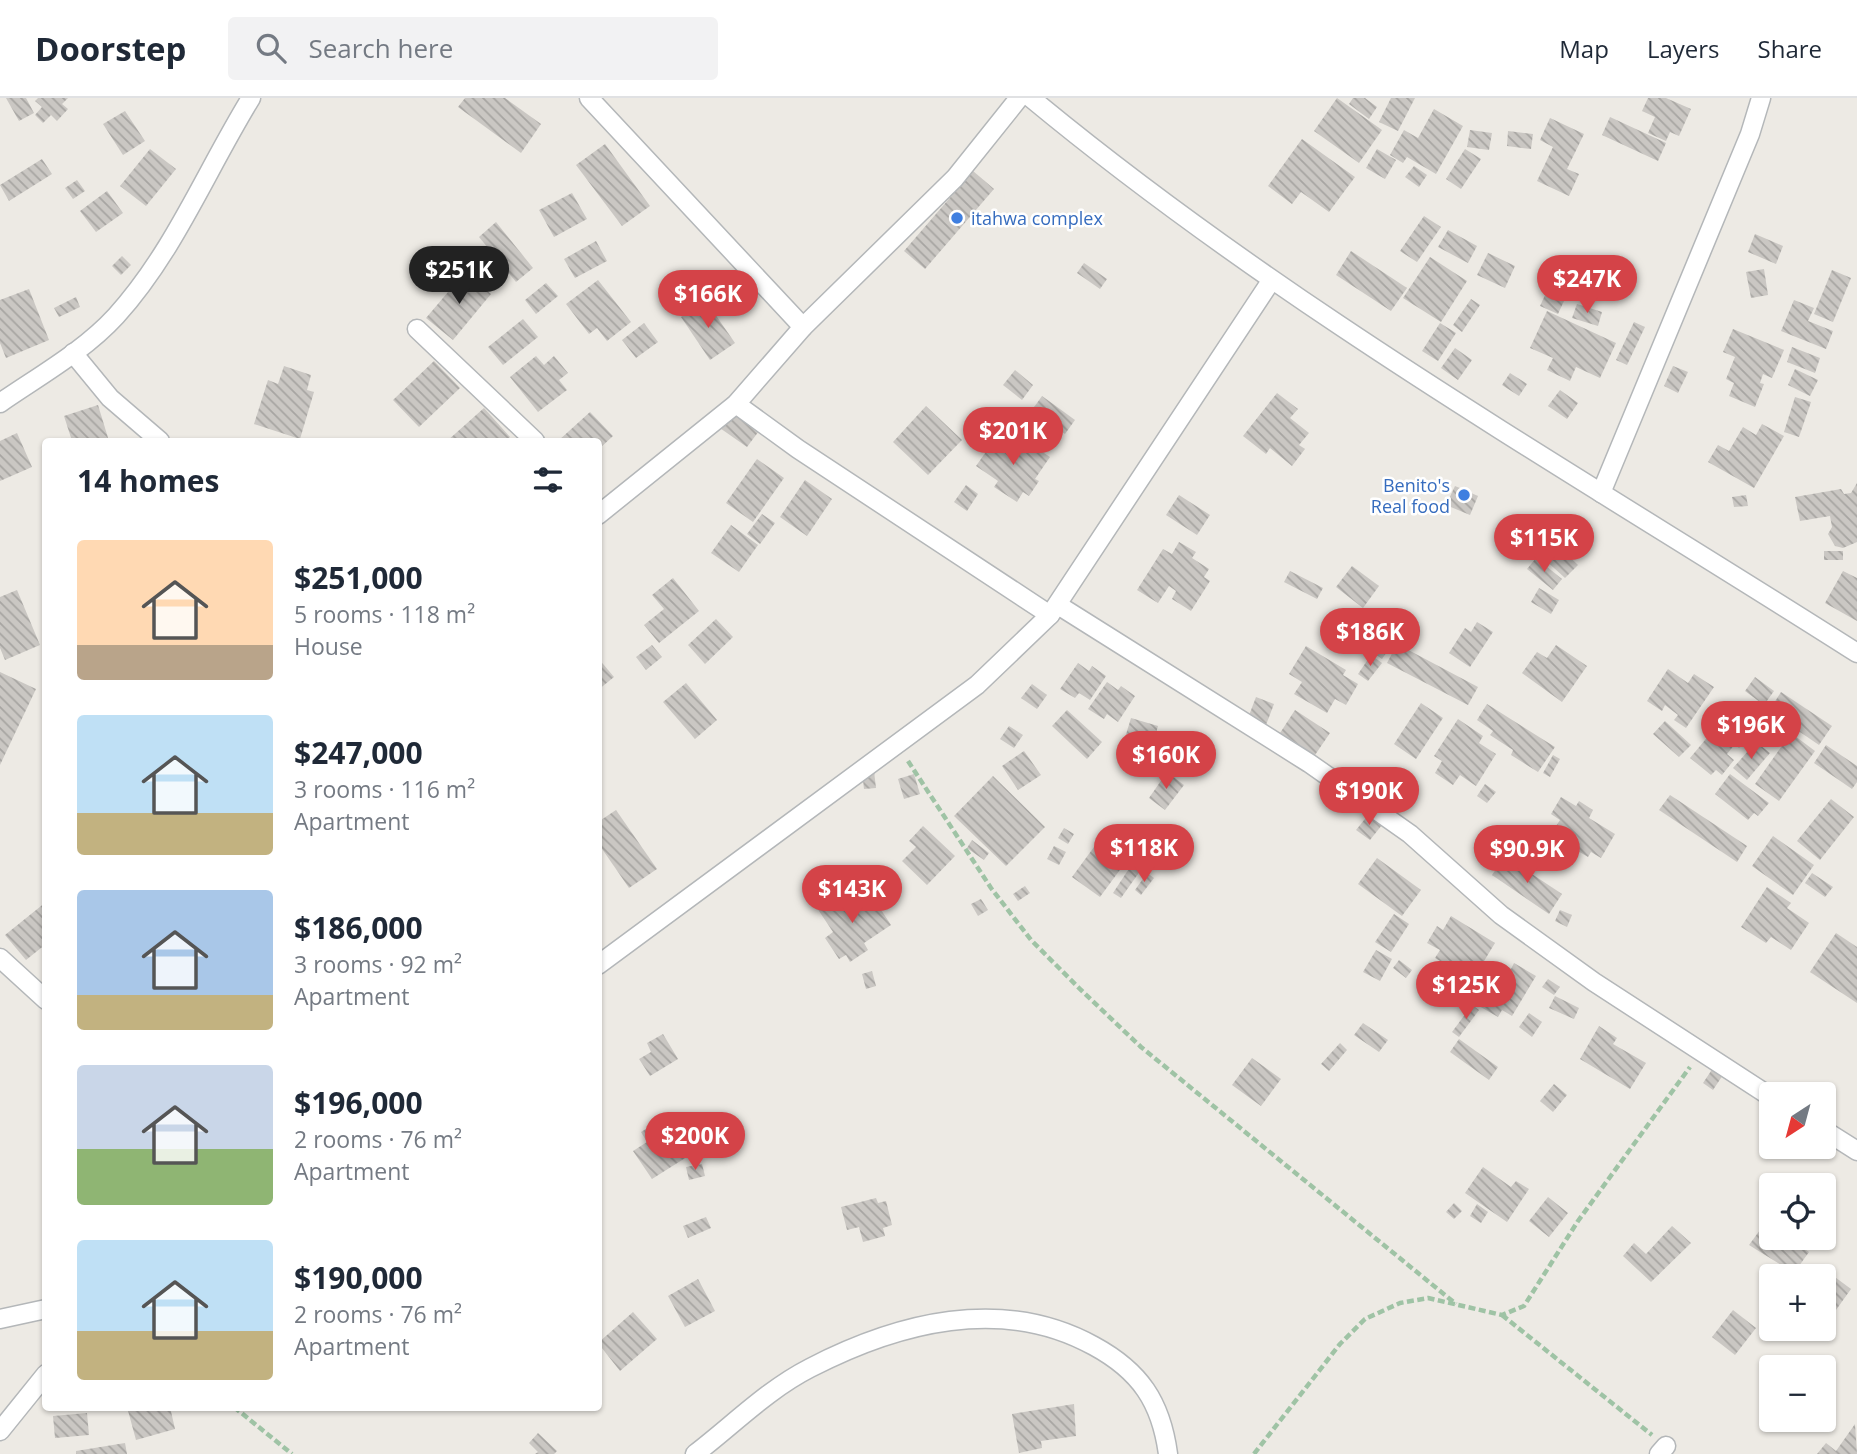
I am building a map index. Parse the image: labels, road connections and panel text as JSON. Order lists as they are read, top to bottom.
{
  "places": ["itahwa complex", "Benito's Real food"],
  "north": "bottom left",
  "page": {
    "header": "Doorstep",
    "search": "Search here",
    "nav": ["Map", "Layers", "Share"],
    "price": [
      "$251K",
      "$247K",
      "$166K",
      "$201K",
      "$115K",
      "$186K",
      "$196K",
      "$160K",
      "$190K",
      "$118K",
      "$90.9K",
      "$143K",
      "$125K",
      "$200K"
    ],
    "heading": "14 homes",
    "list": [
      {
        "name": "$251,000",
        "note": "5 rooms · 118 m² · House"
      },
      {
        "name": "$247,000",
        "note": "3 rooms · 116 m² · Apartment"
      },
      {
        "name": "$186,000",
        "note": "3 rooms · 92 m² · Apartment"
      },
      {
        "name": "$196,000",
        "note": "2 rooms · 76 m² · Apartment"
      },
      {
        "name": "$190,000",
        "note": "2 rooms · 76 m² · Apartment"
      }
    ],
    "map_buttons": ["+", "−"]
  }
}
